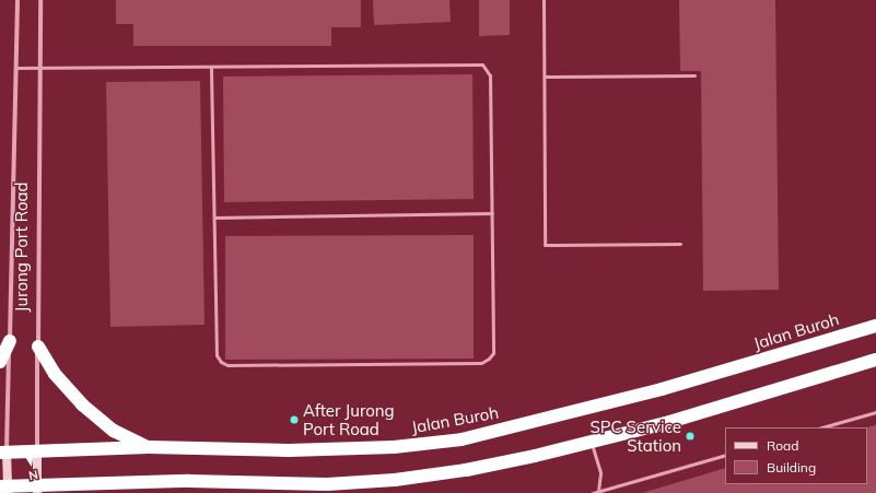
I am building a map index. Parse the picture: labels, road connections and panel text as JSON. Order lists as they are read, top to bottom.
{
  "streets": {
    "highway": ["Jalan Buroh"],
    "main road": ["Jurong Port Road"]
  },
  "crossings": [
    ["Jurong Port Road", "Jalan Buroh"]
  ],
  "places": ["After Jurong Port Road", "SPC Service Station"],
  "legend": ["Road", "Building"],
  "north": "bottom"
}
